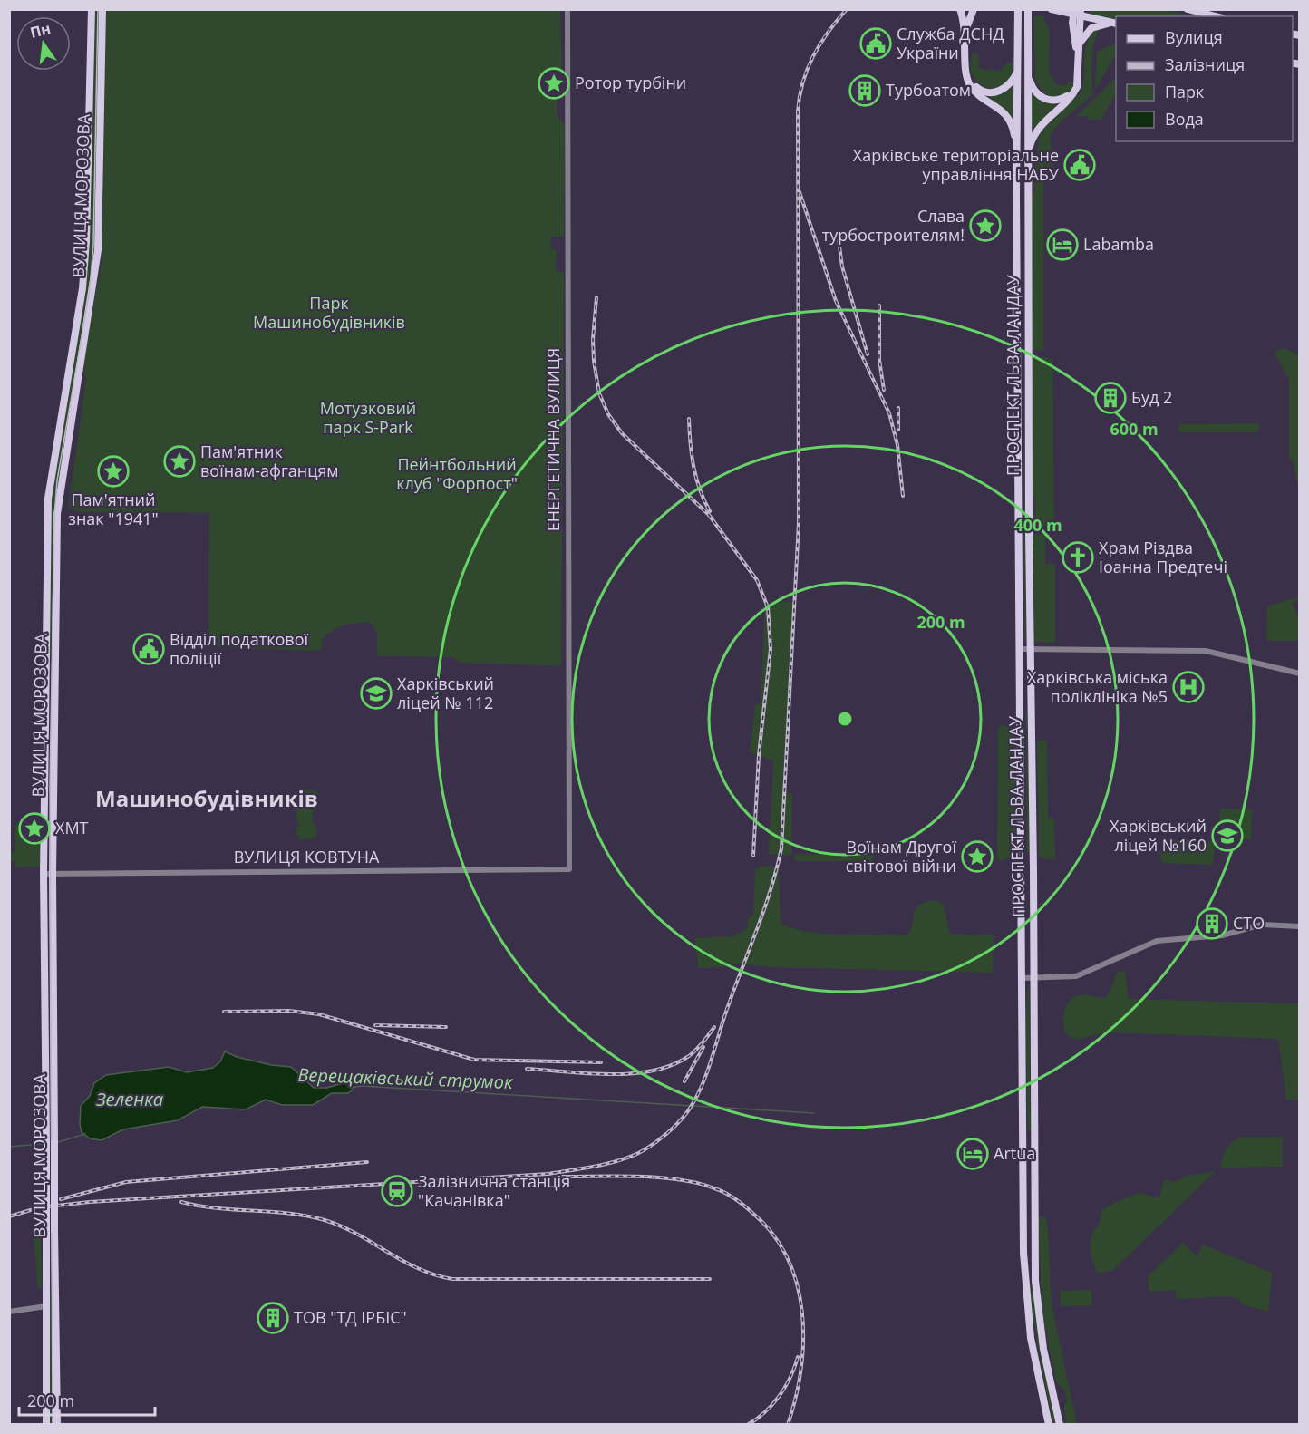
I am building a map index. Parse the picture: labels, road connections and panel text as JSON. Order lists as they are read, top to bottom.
{
  "streets": {
    "main road": ["ВУЛИЦЯ МОРОЗОВА", "ПРОСПЕКТ ЛЬВА ЛАНДАУ"],
    "street": ["ЕНЕРГЕТИЧНА ВУЛИЦЯ", "ВУЛИЦЯ КОВТУНА"]
  },
  "crossings": [
    ["ВУЛИЦЯ МОРОЗОВА", "ВУЛИЦЯ КОВТУНА"],
    ["ЕНЕРГЕТИЧНА ВУЛИЦЯ", "ВУЛИЦЯ КОВТУНА"]
  ],
  "districts": ["Машинобудівників"],
  "water": ["Верещаківський струмок", "Зеленка"],
  "parks": ["Парк Машинобудівників", "Мотузковий парк S-Park", "Пейнтбольний клуб \"Форпост\""],
  "places": {
    "public building": ["Служба ДСНД України", "Харківське територіальне управління НАБУ", "Відділ податкової поліції"],
    "place": [
      "Ротор турбіни",
      "Слава турбостроителям!",
      "Пам'ятник воїнам-афганцям",
      "Пам'ятний знак \"1941\"",
      "ХМТ",
      "Воїнам Другої світової війни"
    ],
    "building": [
      "Турбоатом",
      "Буд 2",
      "СТО",
      "ТОВ \"ТД ІРБІС\""
    ],
    "hotel": ["Labamba", "Artua"],
    "church": ["Храм Різдва Іоанна Предтечі"],
    "hospital": ["Харківська міська поліклініка №5"],
    "school or university": ["Харківський ліцей № 112", "Харківський ліцей №160"],
    "station": ["Залізнична станція \"Качанівка\""]
  },
  "legend": [
    "Вулиця",
    "Залізниця",
    "Парк",
    "Вода"
  ],
  "scale_bar": "200 m",
  "north": "top",
  "rings": ["600 m", "400 m", "200 m"]
}
